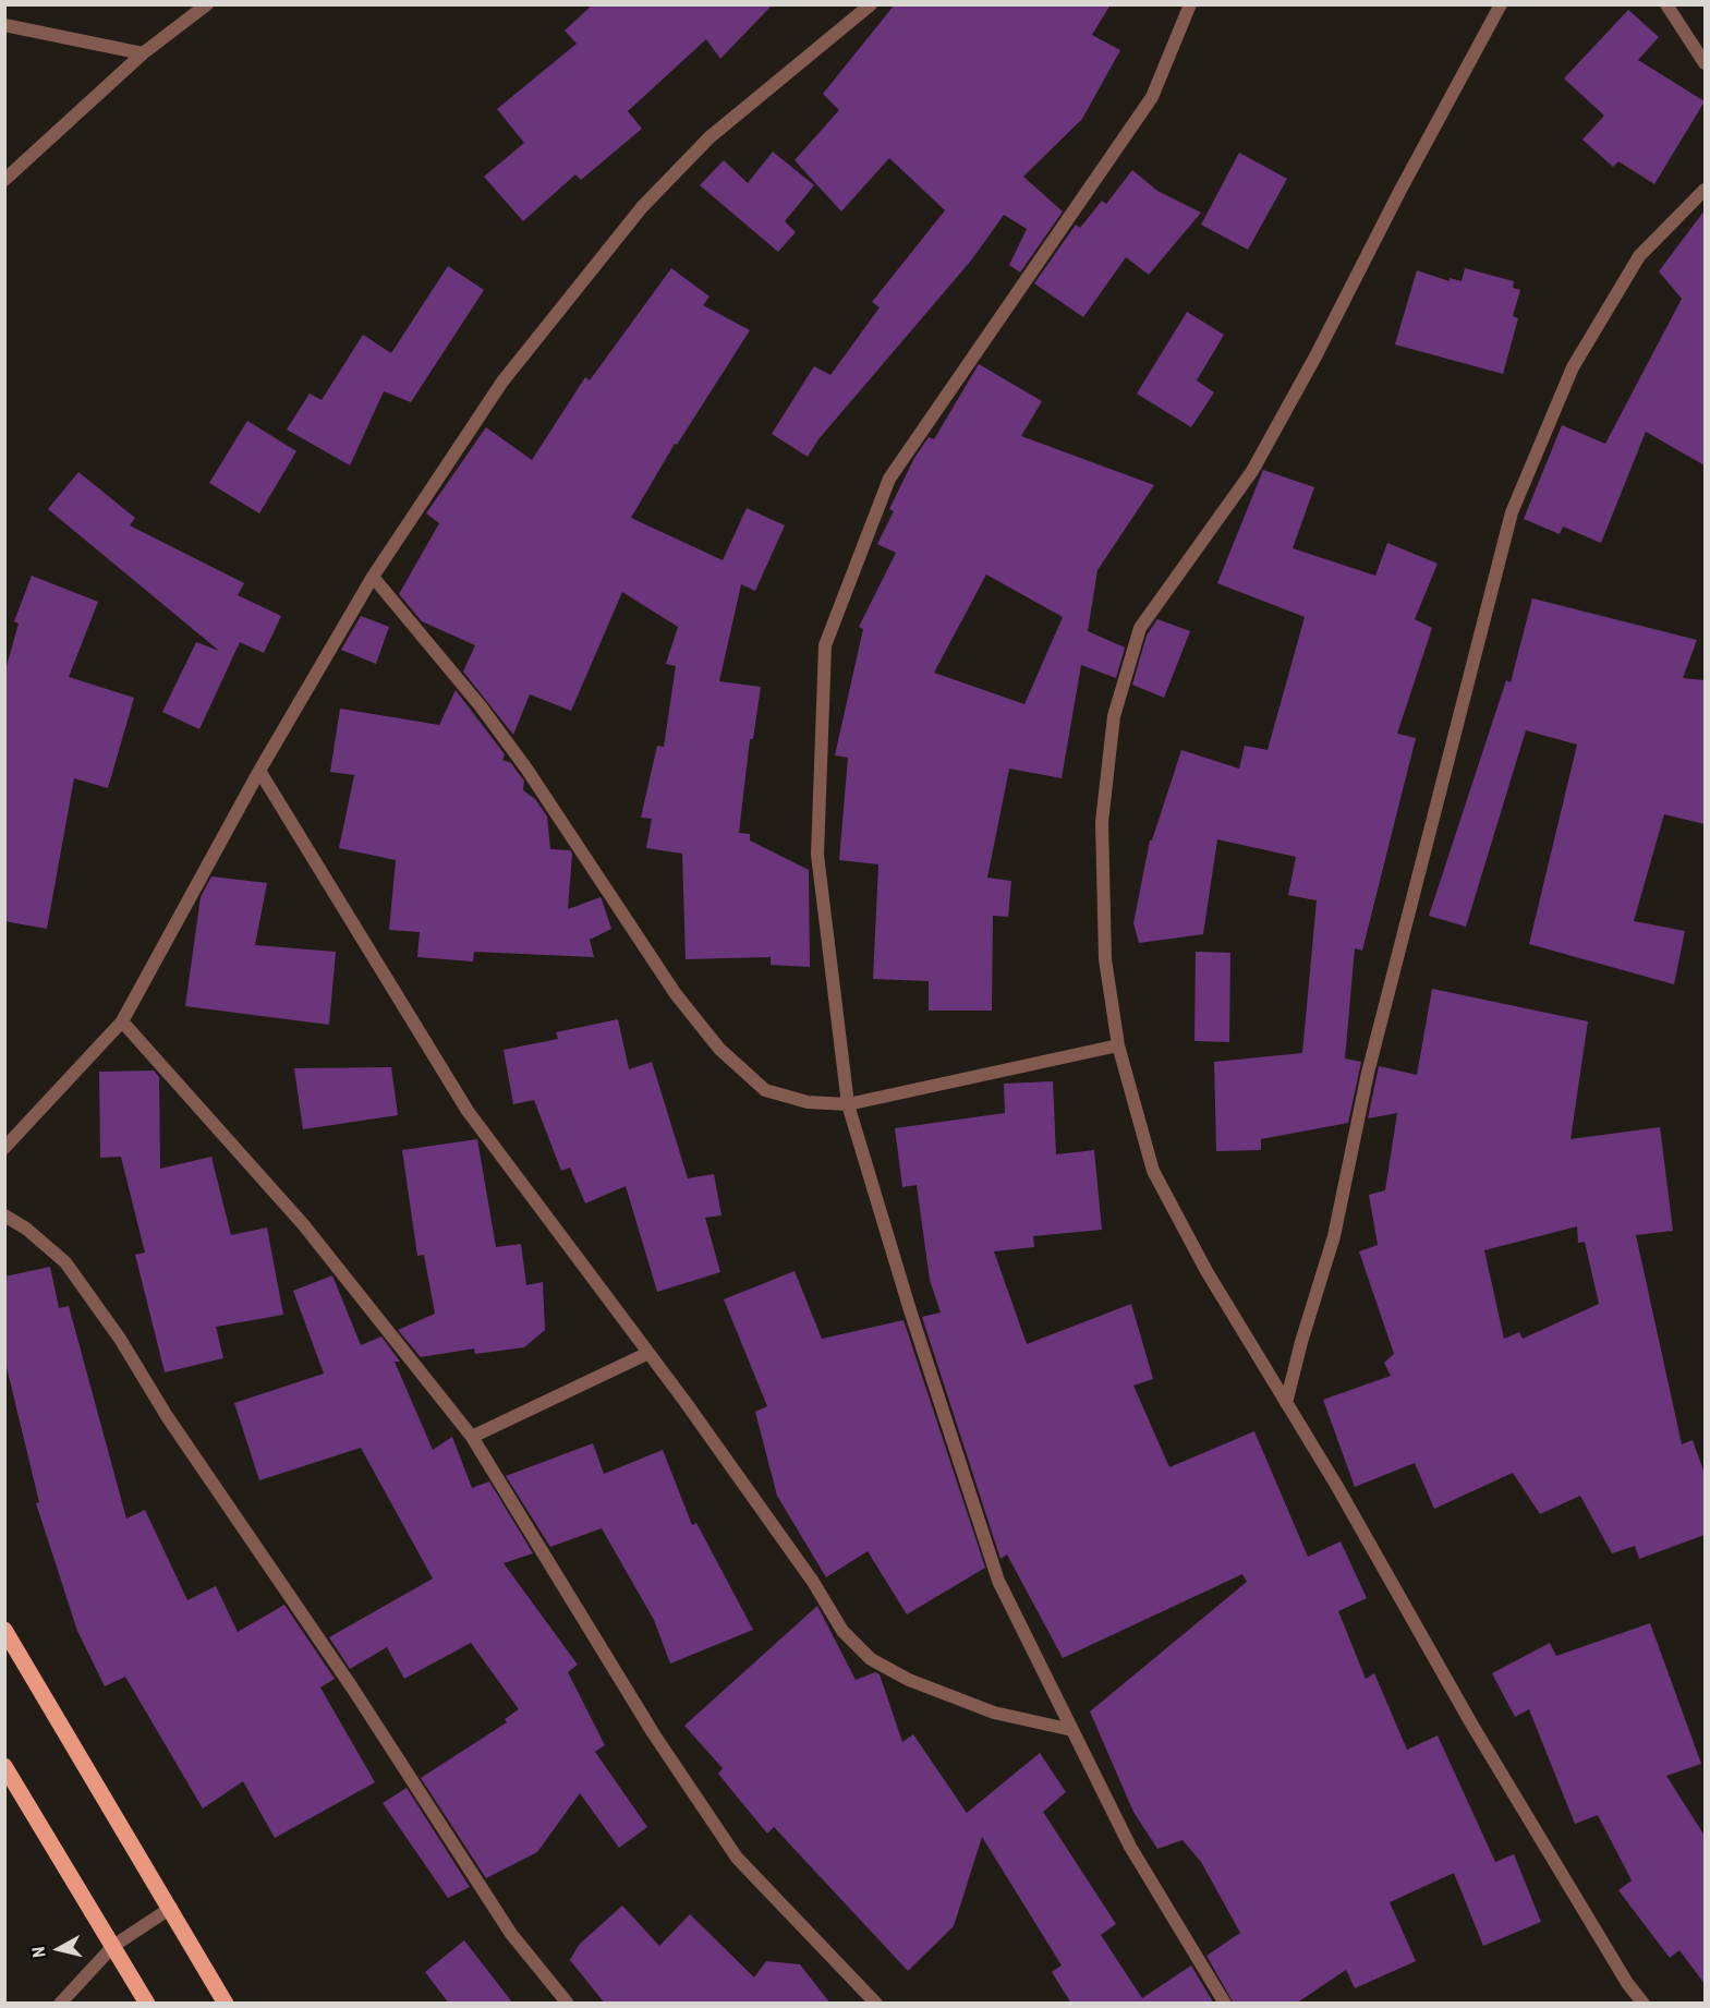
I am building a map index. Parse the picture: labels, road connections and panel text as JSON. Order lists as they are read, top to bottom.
{
  "north": "left"
}
